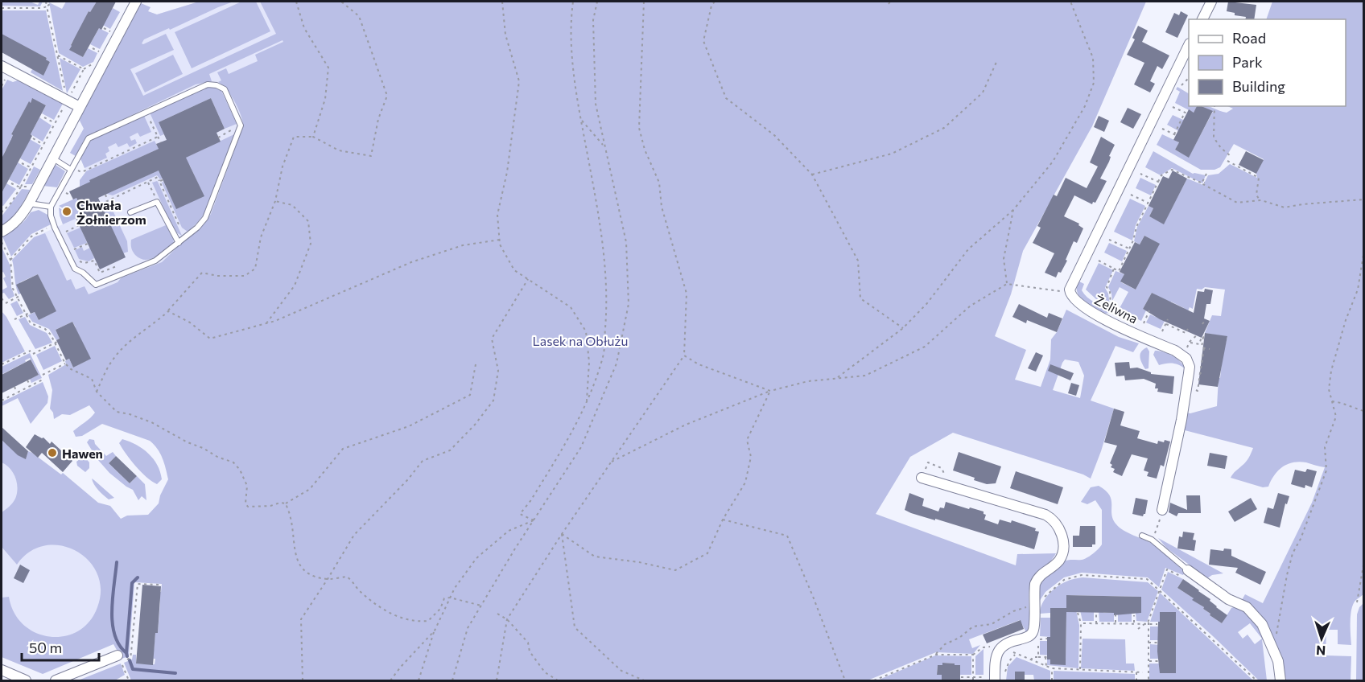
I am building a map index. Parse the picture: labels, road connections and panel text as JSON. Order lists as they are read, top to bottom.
{
  "streets": {
    "street": ["Żeliwna"]
  },
  "parks": ["Lasek na Obłużu"],
  "places": ["Chwała Żołnierzom", "Hawen"],
  "legend": ["Road", "Park", "Building"],
  "scale_bar": "50 m",
  "north": "bottom"
}
